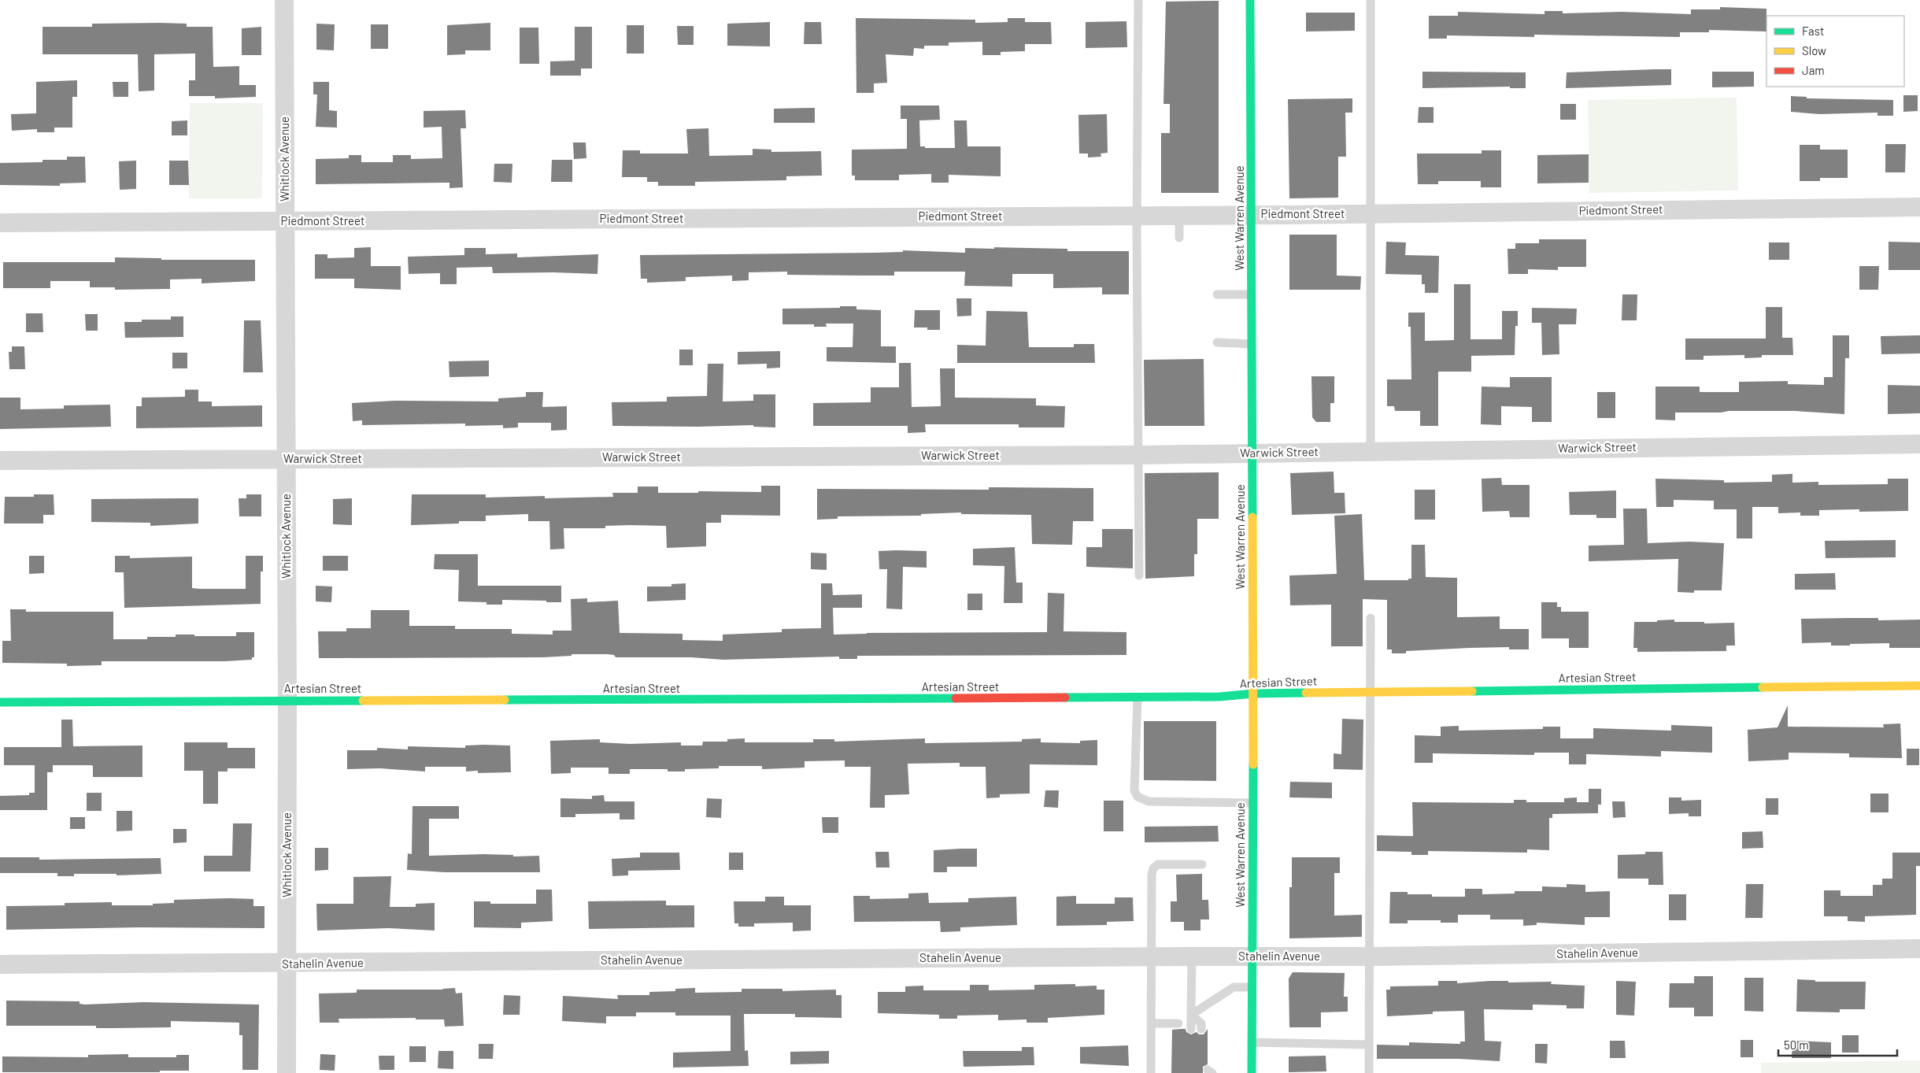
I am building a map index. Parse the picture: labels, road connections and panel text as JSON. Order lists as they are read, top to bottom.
{
  "streets": {
    "street": [
      "Whitlock Avenue",
      "Piedmont Street",
      "West Warren Avenue",
      "Warwick Street",
      "Artesian Street",
      "Stahelin Avenue"
    ]
  },
  "crossings": [
    ["Whitlock Avenue", "Piedmont Street"],
    ["Whitlock Avenue", "Warwick Street"],
    ["Whitlock Avenue", "Artesian Street"],
    ["Whitlock Avenue", "Stahelin Avenue"],
    ["Piedmont Street", "West Warren Avenue"],
    ["West Warren Avenue", "Warwick Street"],
    ["West Warren Avenue", "Artesian Street"],
    ["West Warren Avenue", "Stahelin Avenue"]
  ],
  "legend": ["Fast", "Slow", "Jam"],
  "scale_bar": "50 m"
}
